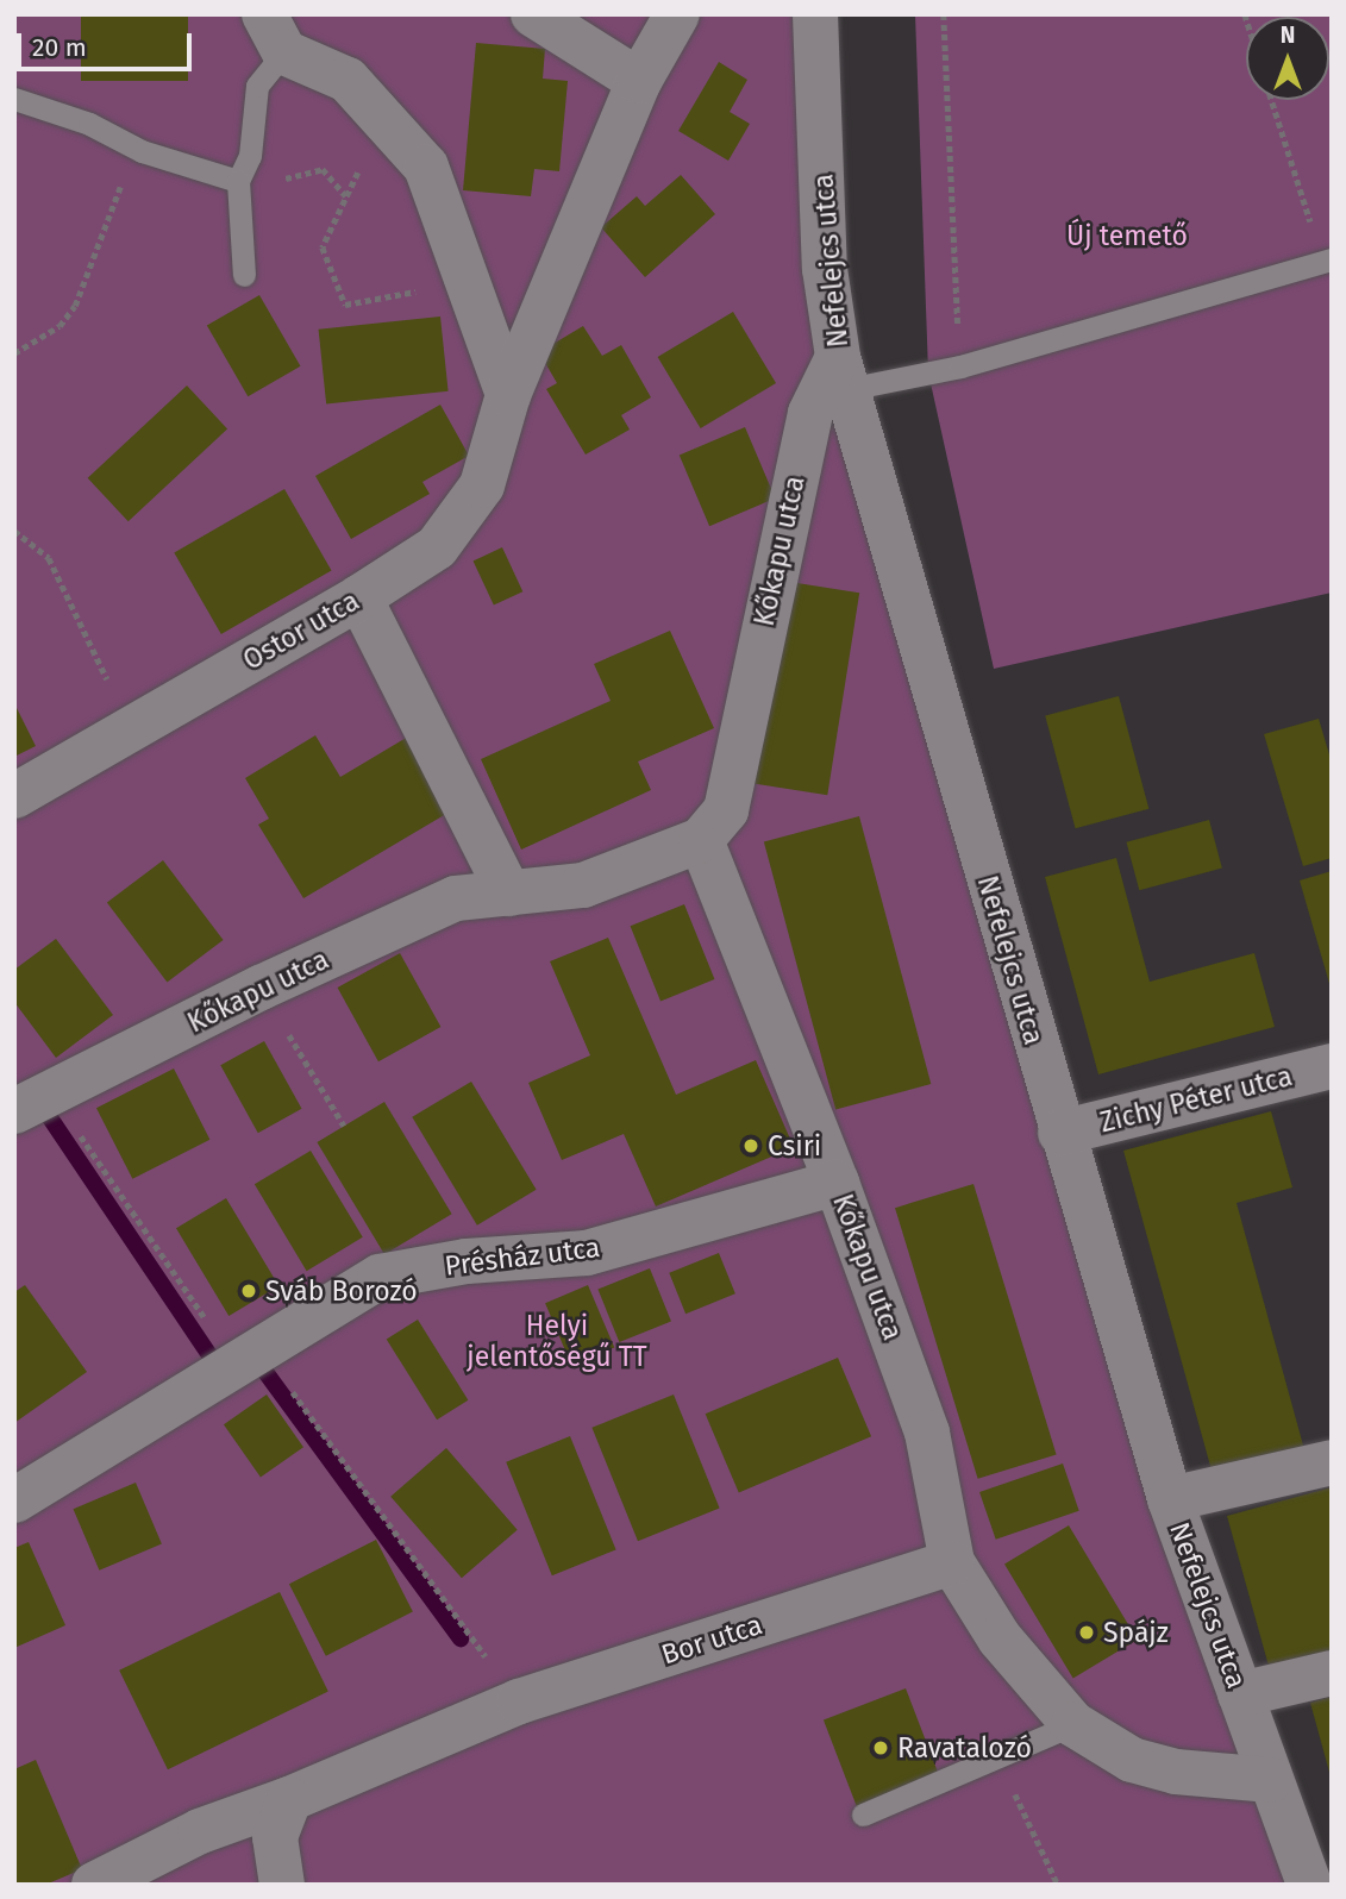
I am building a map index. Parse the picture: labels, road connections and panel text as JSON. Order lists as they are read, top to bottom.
{
  "streets": {
    "street": [
      "Nefelejcs utca",
      "Kőkapu utca",
      "Ostor utca",
      "Zichy Péter utca",
      "Présház utca",
      "Bor utca"
    ]
  },
  "crossings": [
    ["Nefelejcs utca", "Kőkapu utca"],
    ["Nefelejcs utca", "Zichy Péter utca"],
    ["Kőkapu utca", "Présház utca"],
    ["Kőkapu utca", "Bor utca"]
  ],
  "parks": ["Új temető", "Helyi jelentőségű TT"],
  "places": [
    "Csiri",
    "Sváb Borozó",
    "Spájz",
    "Ravatalozó"
  ],
  "scale_bar": "20 m",
  "north": "top"
}
